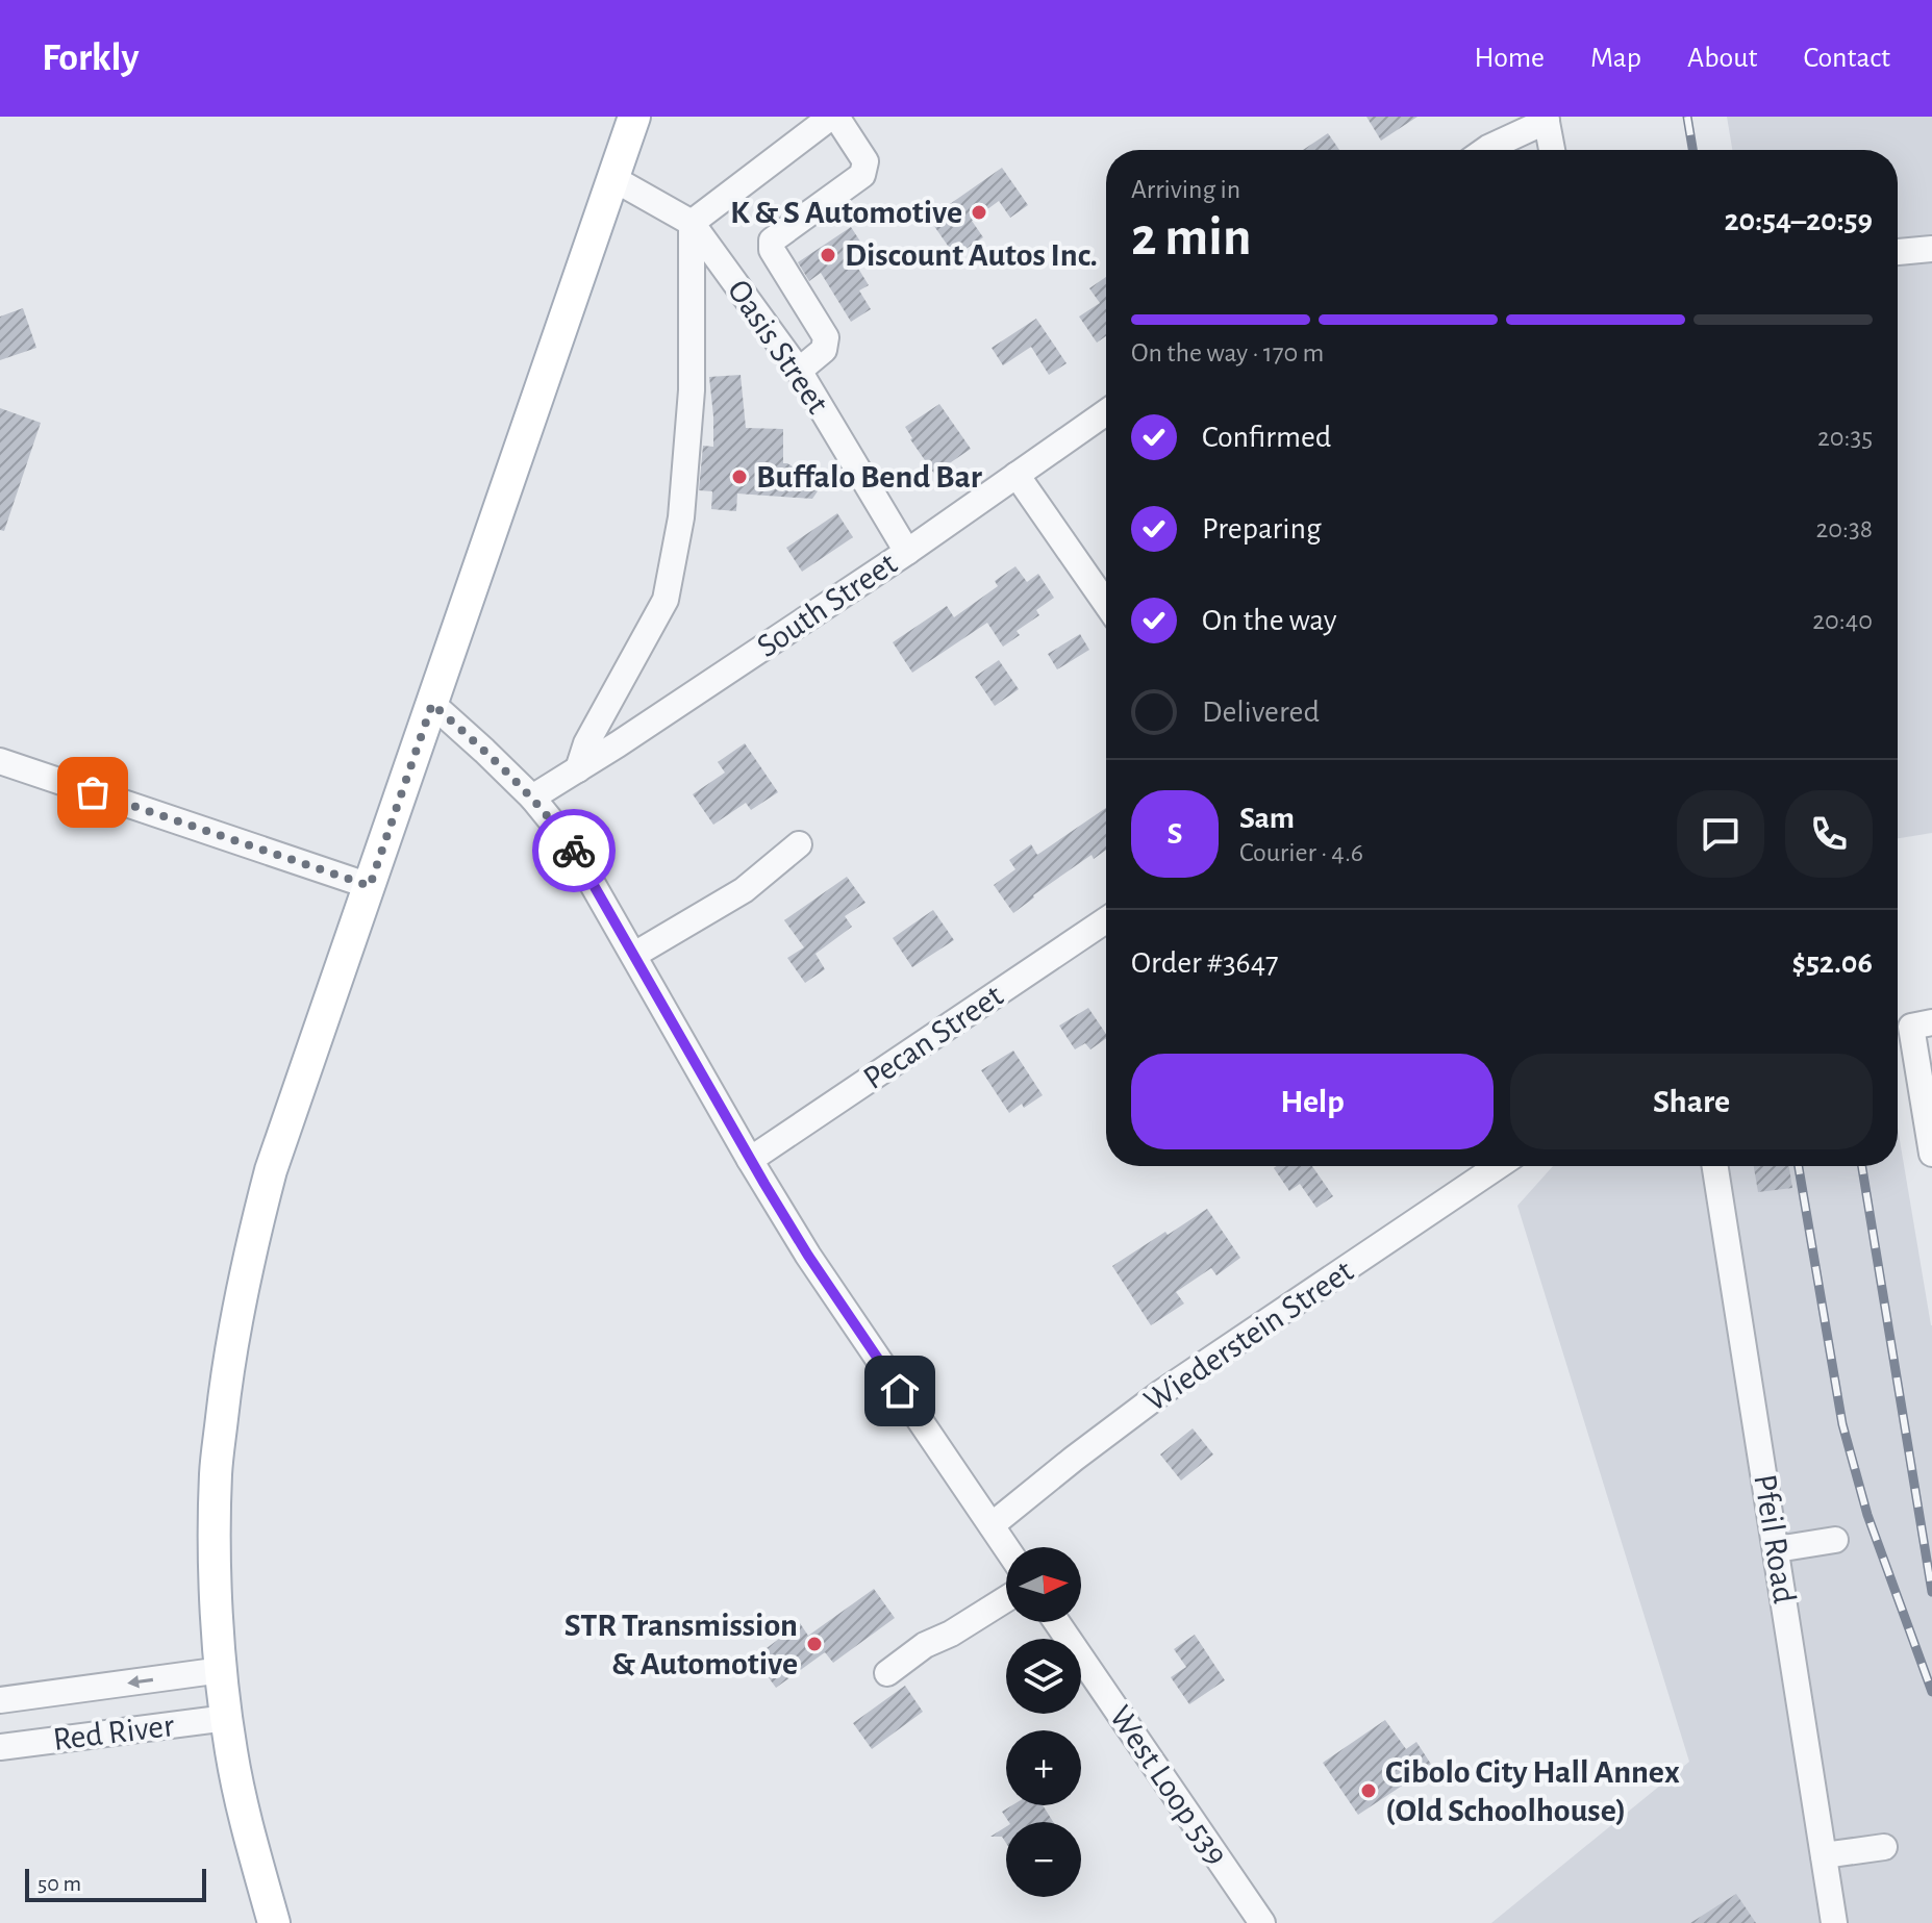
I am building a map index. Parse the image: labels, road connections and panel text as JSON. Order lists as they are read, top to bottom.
{
  "streets": {
    "street": [
      "Oasis Street",
      "South Street",
      "Pecan Street",
      "Wiederstein Street",
      "Pfeil Road",
      "Red River",
      "West Loop 539"
    ]
  },
  "crossings": [
    ["Oasis Street", "South Street"]
  ],
  "places": [
    "K & S Automotive",
    "Discount Autos Inc.",
    "Buffalo Bend Bar",
    "STR Transmission & Automotive",
    "Cibolo City Hall Annex (Old Schoolhouse)"
  ],
  "scale_bar": "50 m",
  "north": "right",
  "page": {
    "header": "Forkly",
    "nav": [
      "Home",
      "Map",
      "About",
      "Contact"
    ],
    "heading": ["2 min", "Arriving in", "20:54–20:59"],
    "panel": [
      "Sam",
      "Courier · 4.6",
      "Order #3647",
      "$52.06"
    ],
    "bar": "On the way · 170 m",
    "list": [
      ["Confirmed", "20:35"],
      ["Preparing", "20:38"],
      ["On the way", "20:40"],
      "Delivered"
    ],
    "round": "S",
    "buttons": ["Help", "Share"],
    "map_buttons": ["+", "−"],
    "scale": "50 m"
  }
}
